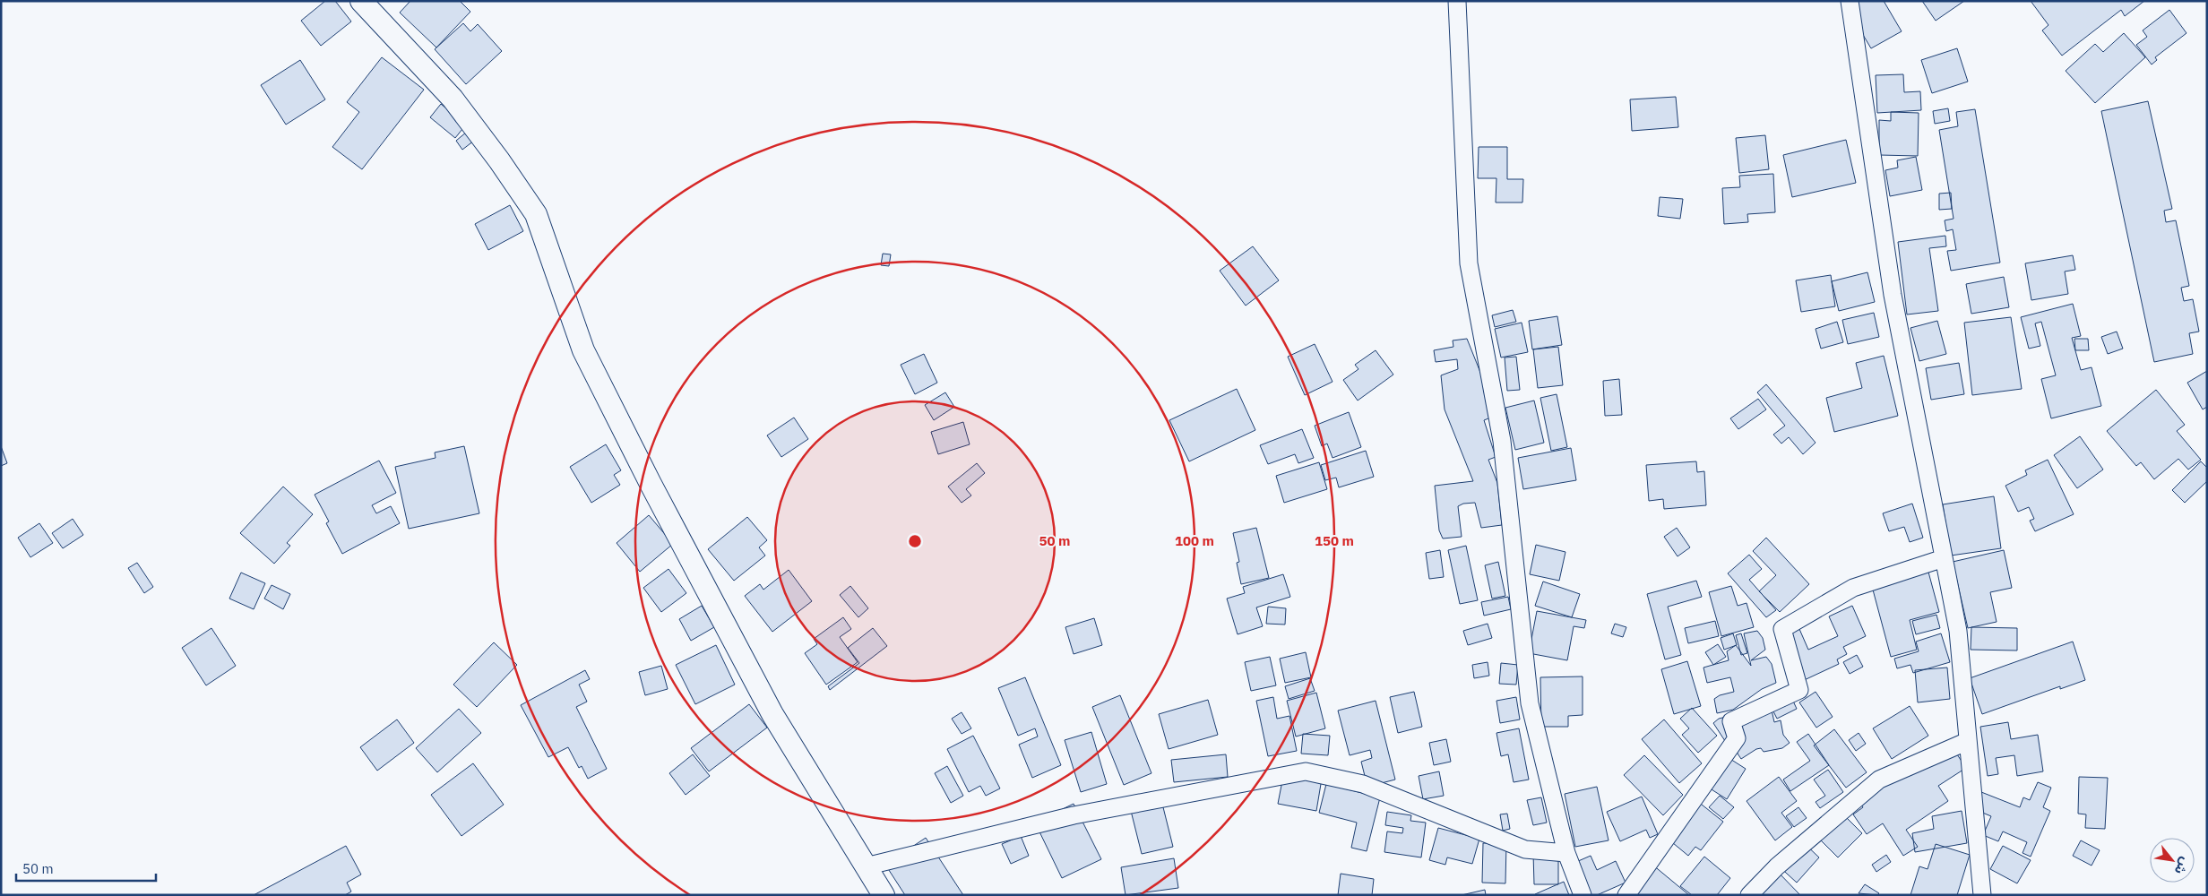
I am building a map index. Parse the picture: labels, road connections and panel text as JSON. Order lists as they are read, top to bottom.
{
  "scale_bar": "50 m",
  "north": "bottom right",
  "rings": ["50 m", "100 m", "150 m"]
}
